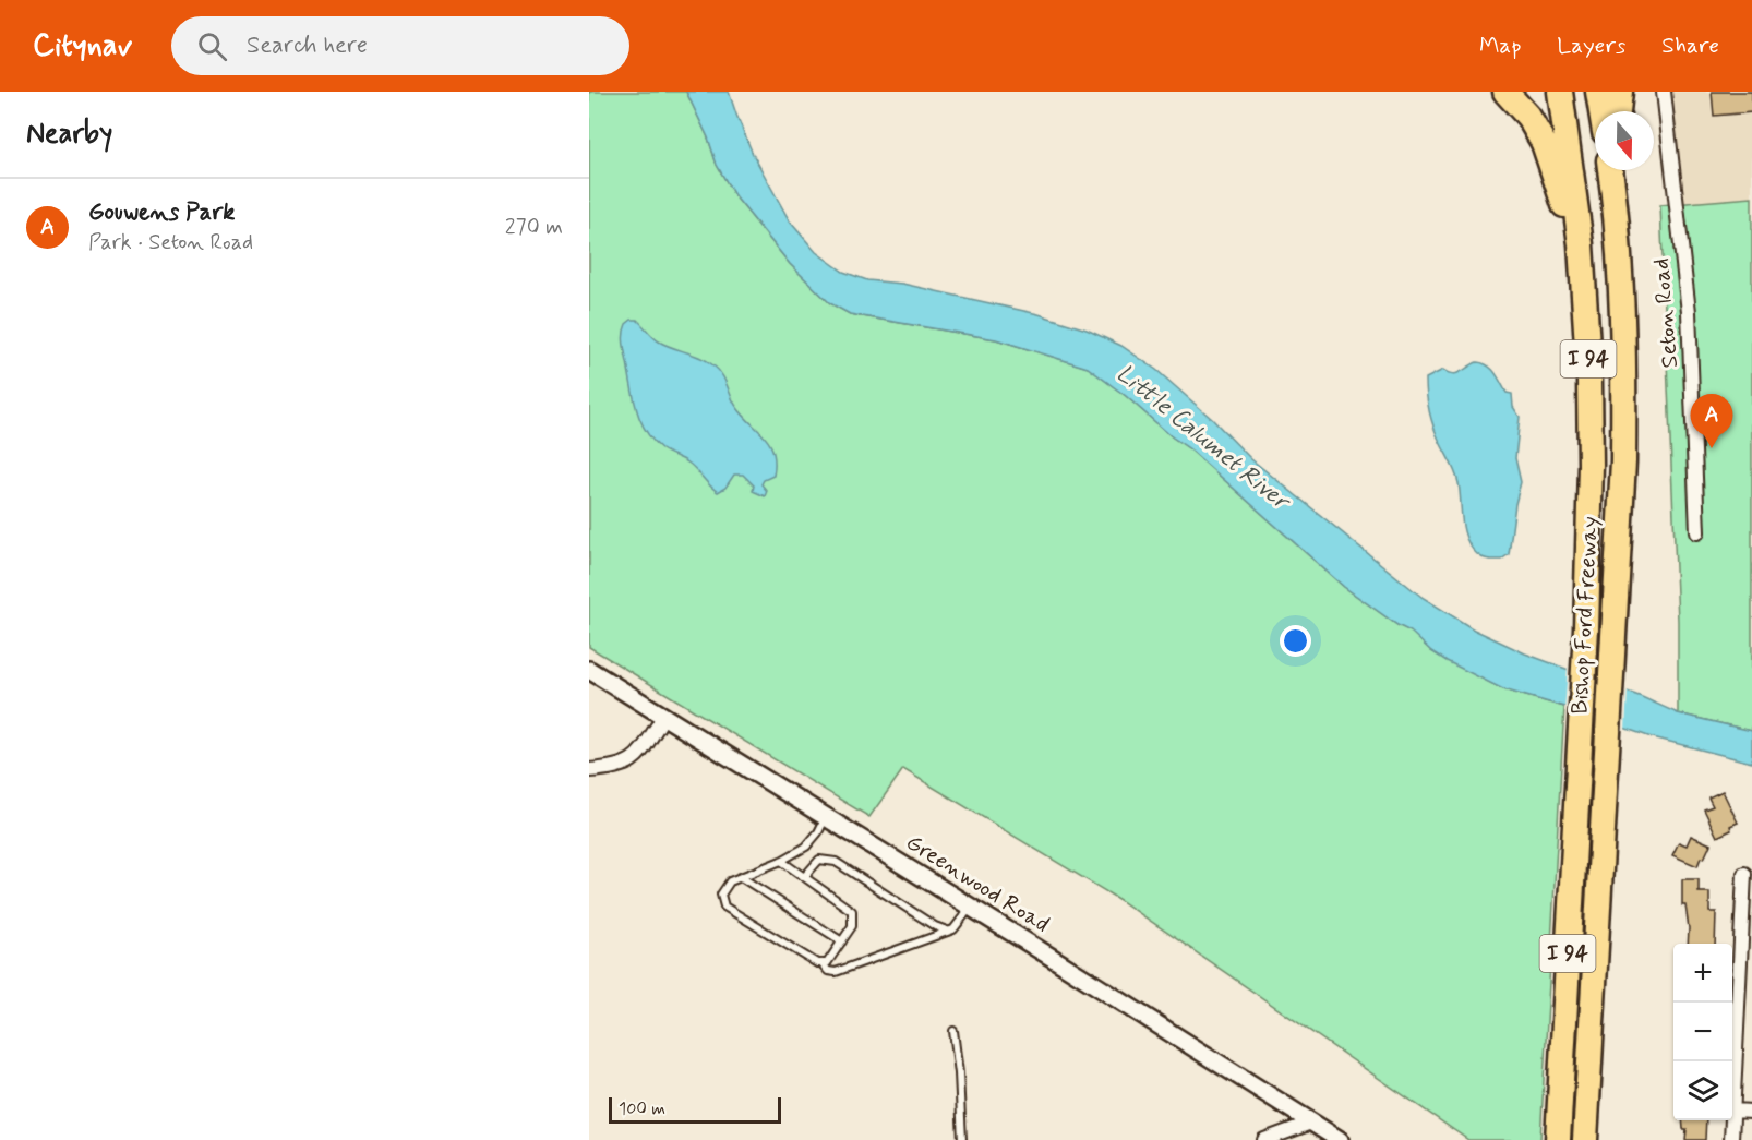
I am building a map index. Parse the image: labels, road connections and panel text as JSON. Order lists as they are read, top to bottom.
{
  "streets": {
    "highway": ["I 94", "Bishop Ford Freeway"],
    "street": ["Seton Road", "Greenwood Road"]
  },
  "water": ["Little Calumet River"],
  "scale_bar": "100 m",
  "north": "bottom",
  "page": {
    "header": "Citynav",
    "search": "Search here",
    "nav": ["Map", "Layers", "Share"],
    "heading": "Nearby",
    "list": [
      {
        "mark": "A",
        "name": "Gouwens Park",
        "note": "Park · Seton Road",
        "value": "270 m"
      }
    ],
    "pins": "A",
    "map_buttons": ["+", "−"],
    "scale": "100 m"
  }
}
